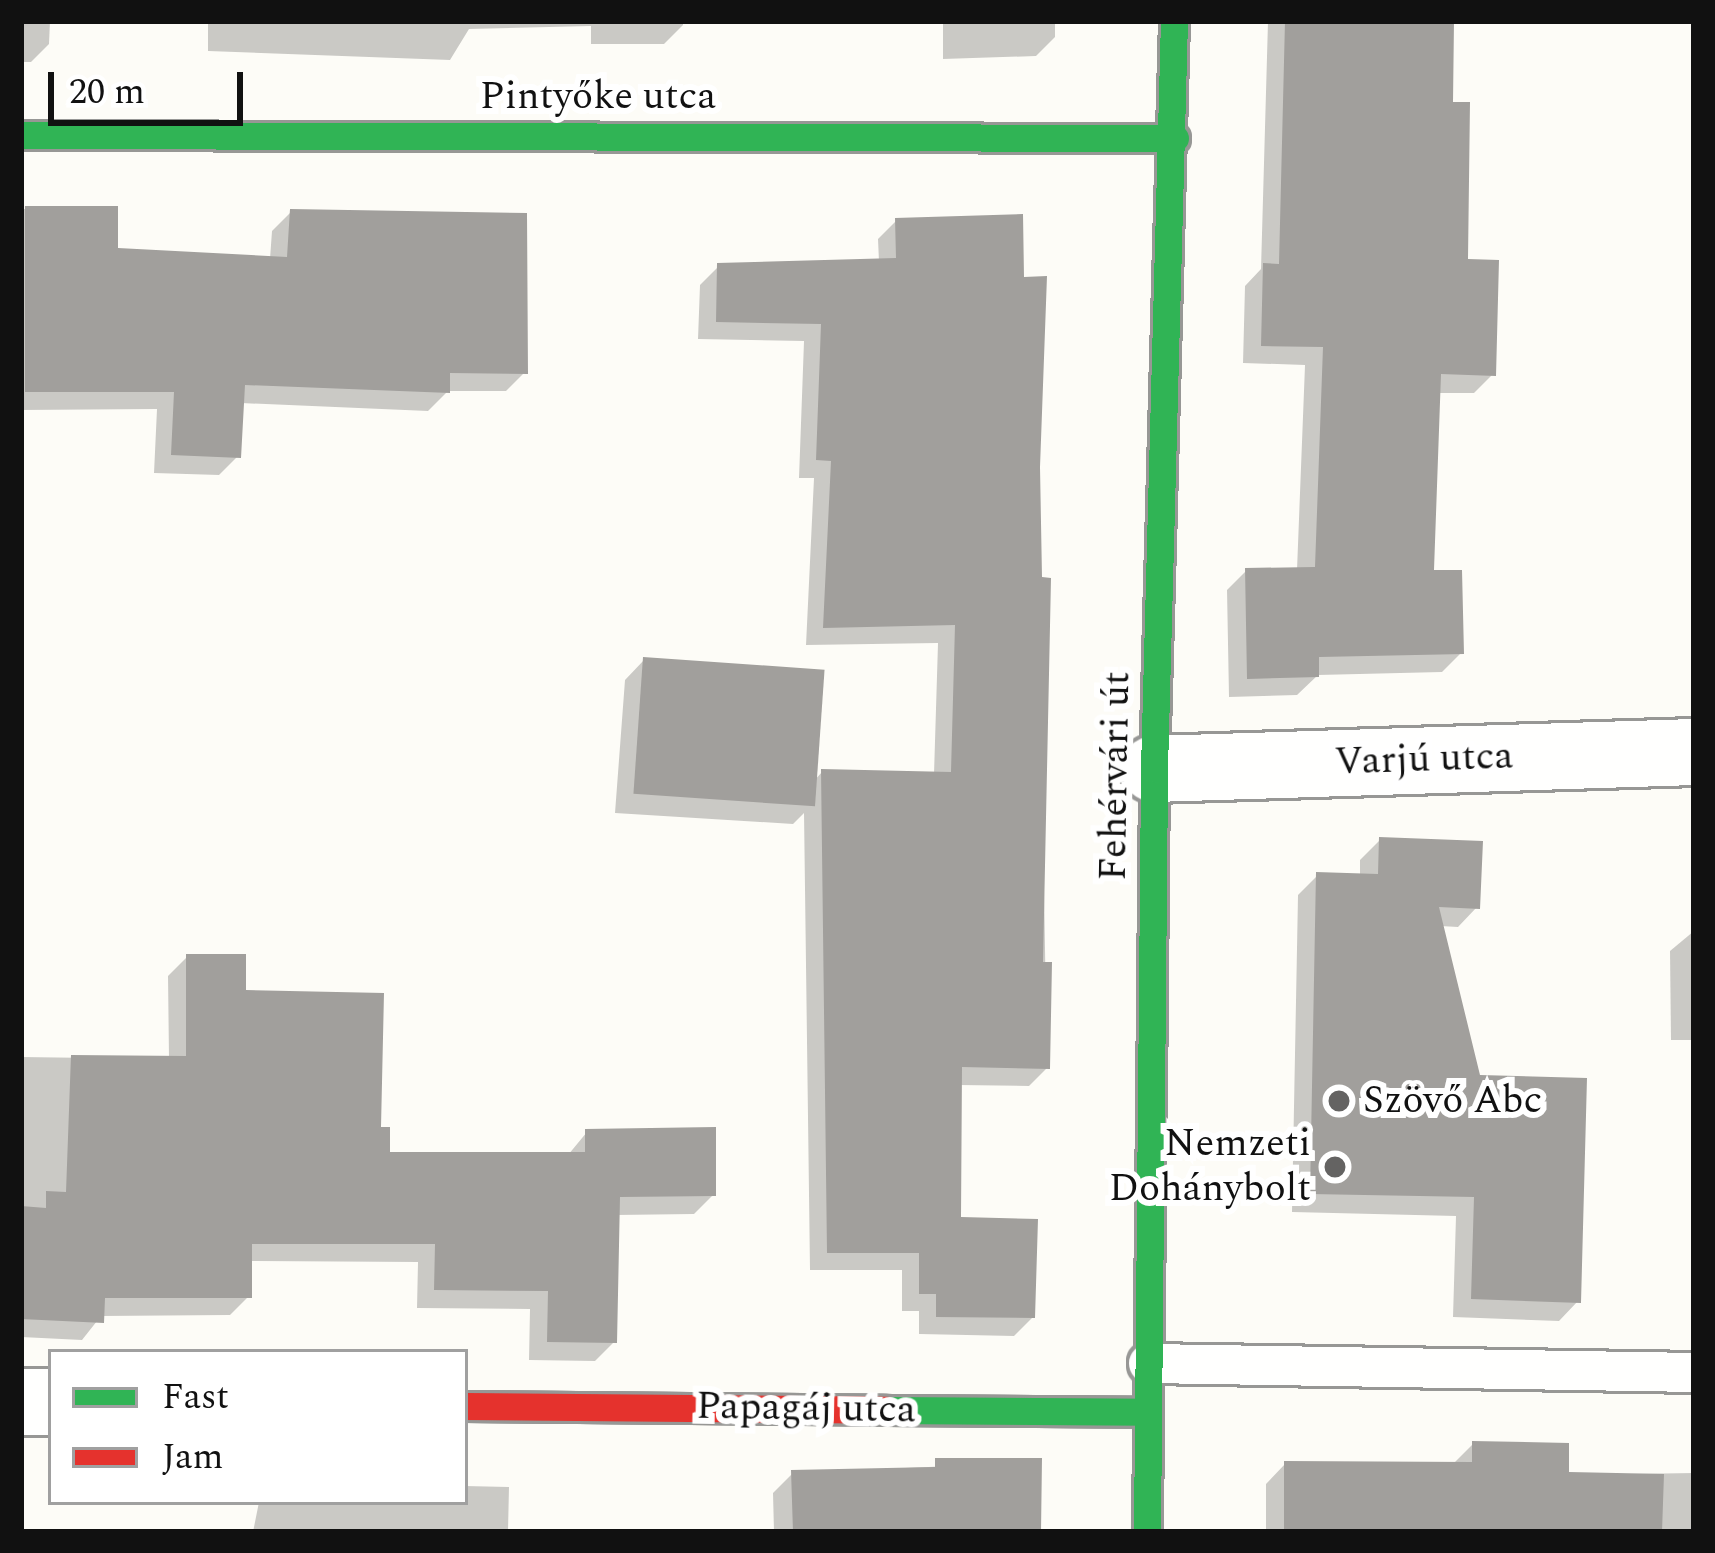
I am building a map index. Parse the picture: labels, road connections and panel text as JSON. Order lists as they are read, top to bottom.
{
  "streets": {
    "street": [
      "Pintyőke utca",
      "Varjú utca",
      "Fehérvári út",
      "Papagáj utca"
    ]
  },
  "crossings": [
    ["Pintyőke utca", "Fehérvári út"],
    ["Varjú utca", "Fehérvári út"],
    ["Fehérvári út", "Papagáj utca"]
  ],
  "places": ["Szövő Abc", "Nemzeti Dohánybolt"],
  "legend": ["Fast", "Jam"],
  "scale_bar": "20 m"
}
